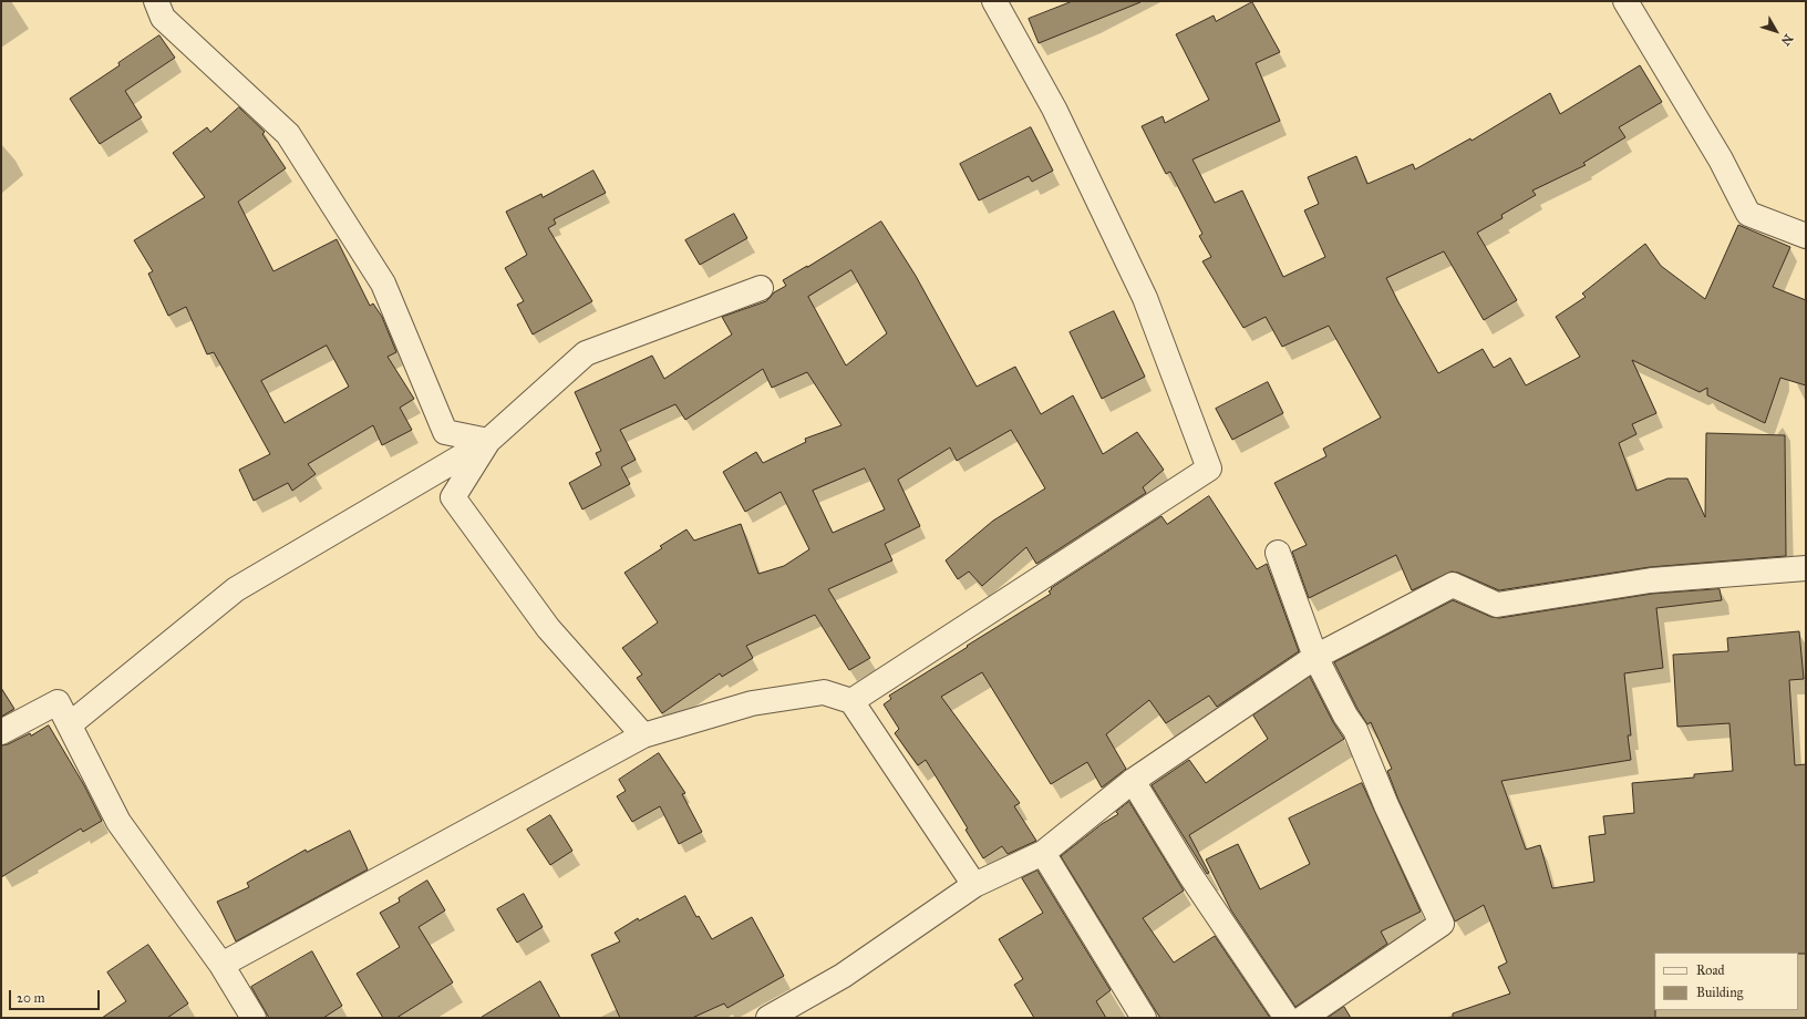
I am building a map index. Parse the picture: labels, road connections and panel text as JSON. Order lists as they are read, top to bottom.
{
  "legend": ["Road", "Building"],
  "scale_bar": "20 m",
  "north": "bottom right"
}
